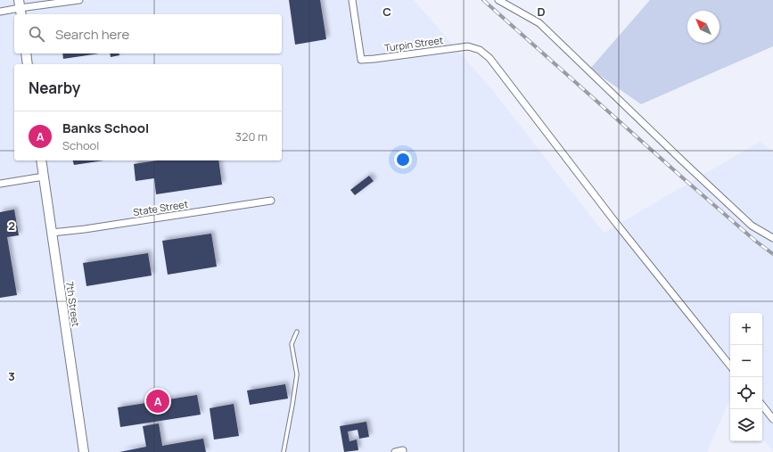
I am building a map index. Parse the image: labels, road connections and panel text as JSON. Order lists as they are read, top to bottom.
{
  "streets": {
    "street": ["Turpin Street", "State Street", "7th Street"]
  },
  "crossings": [
    ["State Street", "7th Street"]
  ],
  "north": "top left",
  "page": {
    "search": "Search here",
    "heading": "Nearby",
    "list": [
      {
        "mark": "A",
        "name": "Banks School",
        "note": "School",
        "value": "320 m"
      }
    ],
    "map_buttons": ["+", "−"],
    "pins": "A"
  },
  "grid": {
    "columns": ["C", "D"],
    "rows": ["2", "3"]
  }
}
